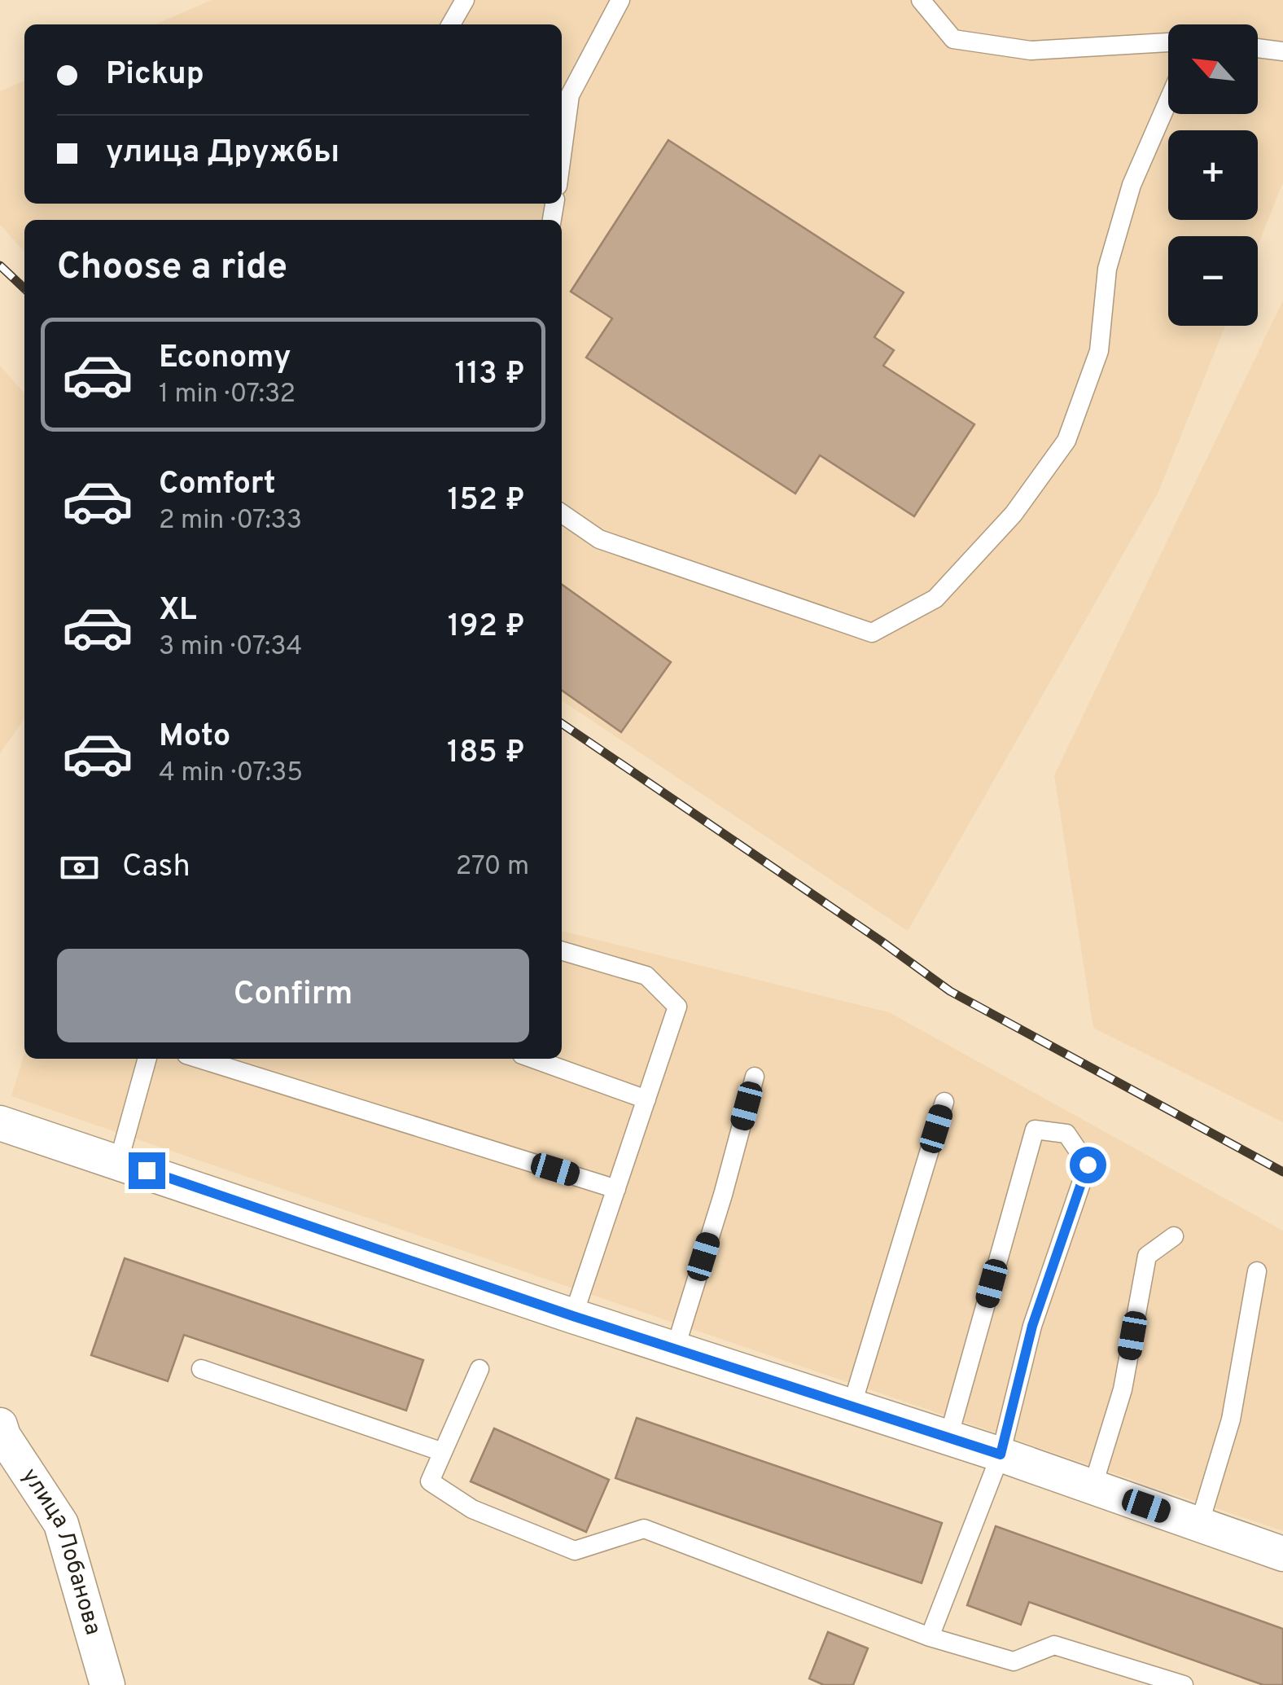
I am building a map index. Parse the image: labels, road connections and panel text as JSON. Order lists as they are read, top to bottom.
{
  "streets": {
    "street": ["улица Лобанова"]
  },
  "north": "top left",
  "page": {
    "map_buttons": ["+", "−"],
    "banner": ["Pickup", "улица Дружбы"],
    "heading": "Choose a ride",
    "list": [
      {
        "name": "Economy",
        "note": "1 min · 07:32",
        "value": "113 ₽"
      },
      {
        "name": "Comfort",
        "note": "2 min · 07:33",
        "value": "152 ₽"
      },
      {
        "name": "XL",
        "note": "3 min · 07:34",
        "value": "192 ₽"
      },
      {
        "name": "Moto",
        "note": "4 min · 07:35",
        "value": "185 ₽"
      }
    ],
    "pay": ["Cash", "270 m"],
    "buttons": "Confirm"
  }
}
